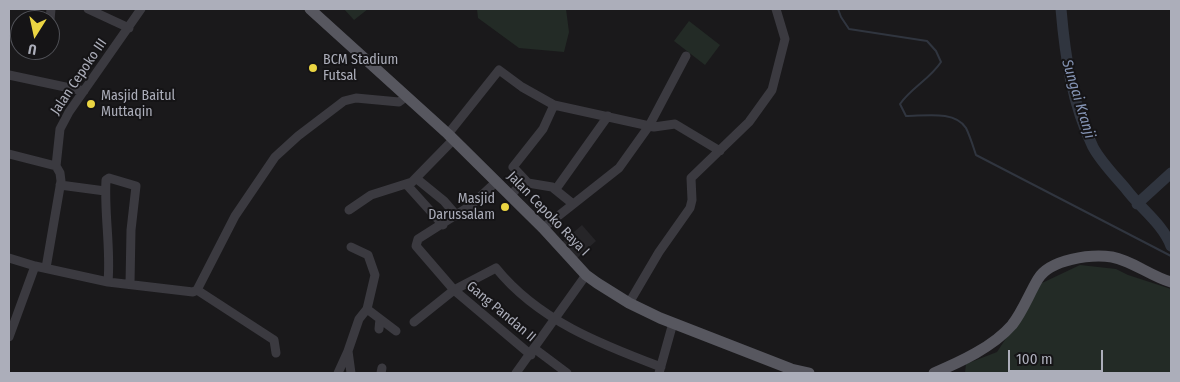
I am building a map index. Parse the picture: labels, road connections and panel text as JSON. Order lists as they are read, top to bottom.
{
  "streets": {
    "main road": ["Jalan Cepoko Raya I"],
    "street": ["Jalan Cepoko III", "Gang Pandan II"]
  },
  "water": ["Sungai Kranji"],
  "places": ["BCM Stadium Futsal", "Masjid Baitul Muttaqin", "Masjid Darussalam"],
  "scale_bar": "100 m",
  "north": "bottom"
}
